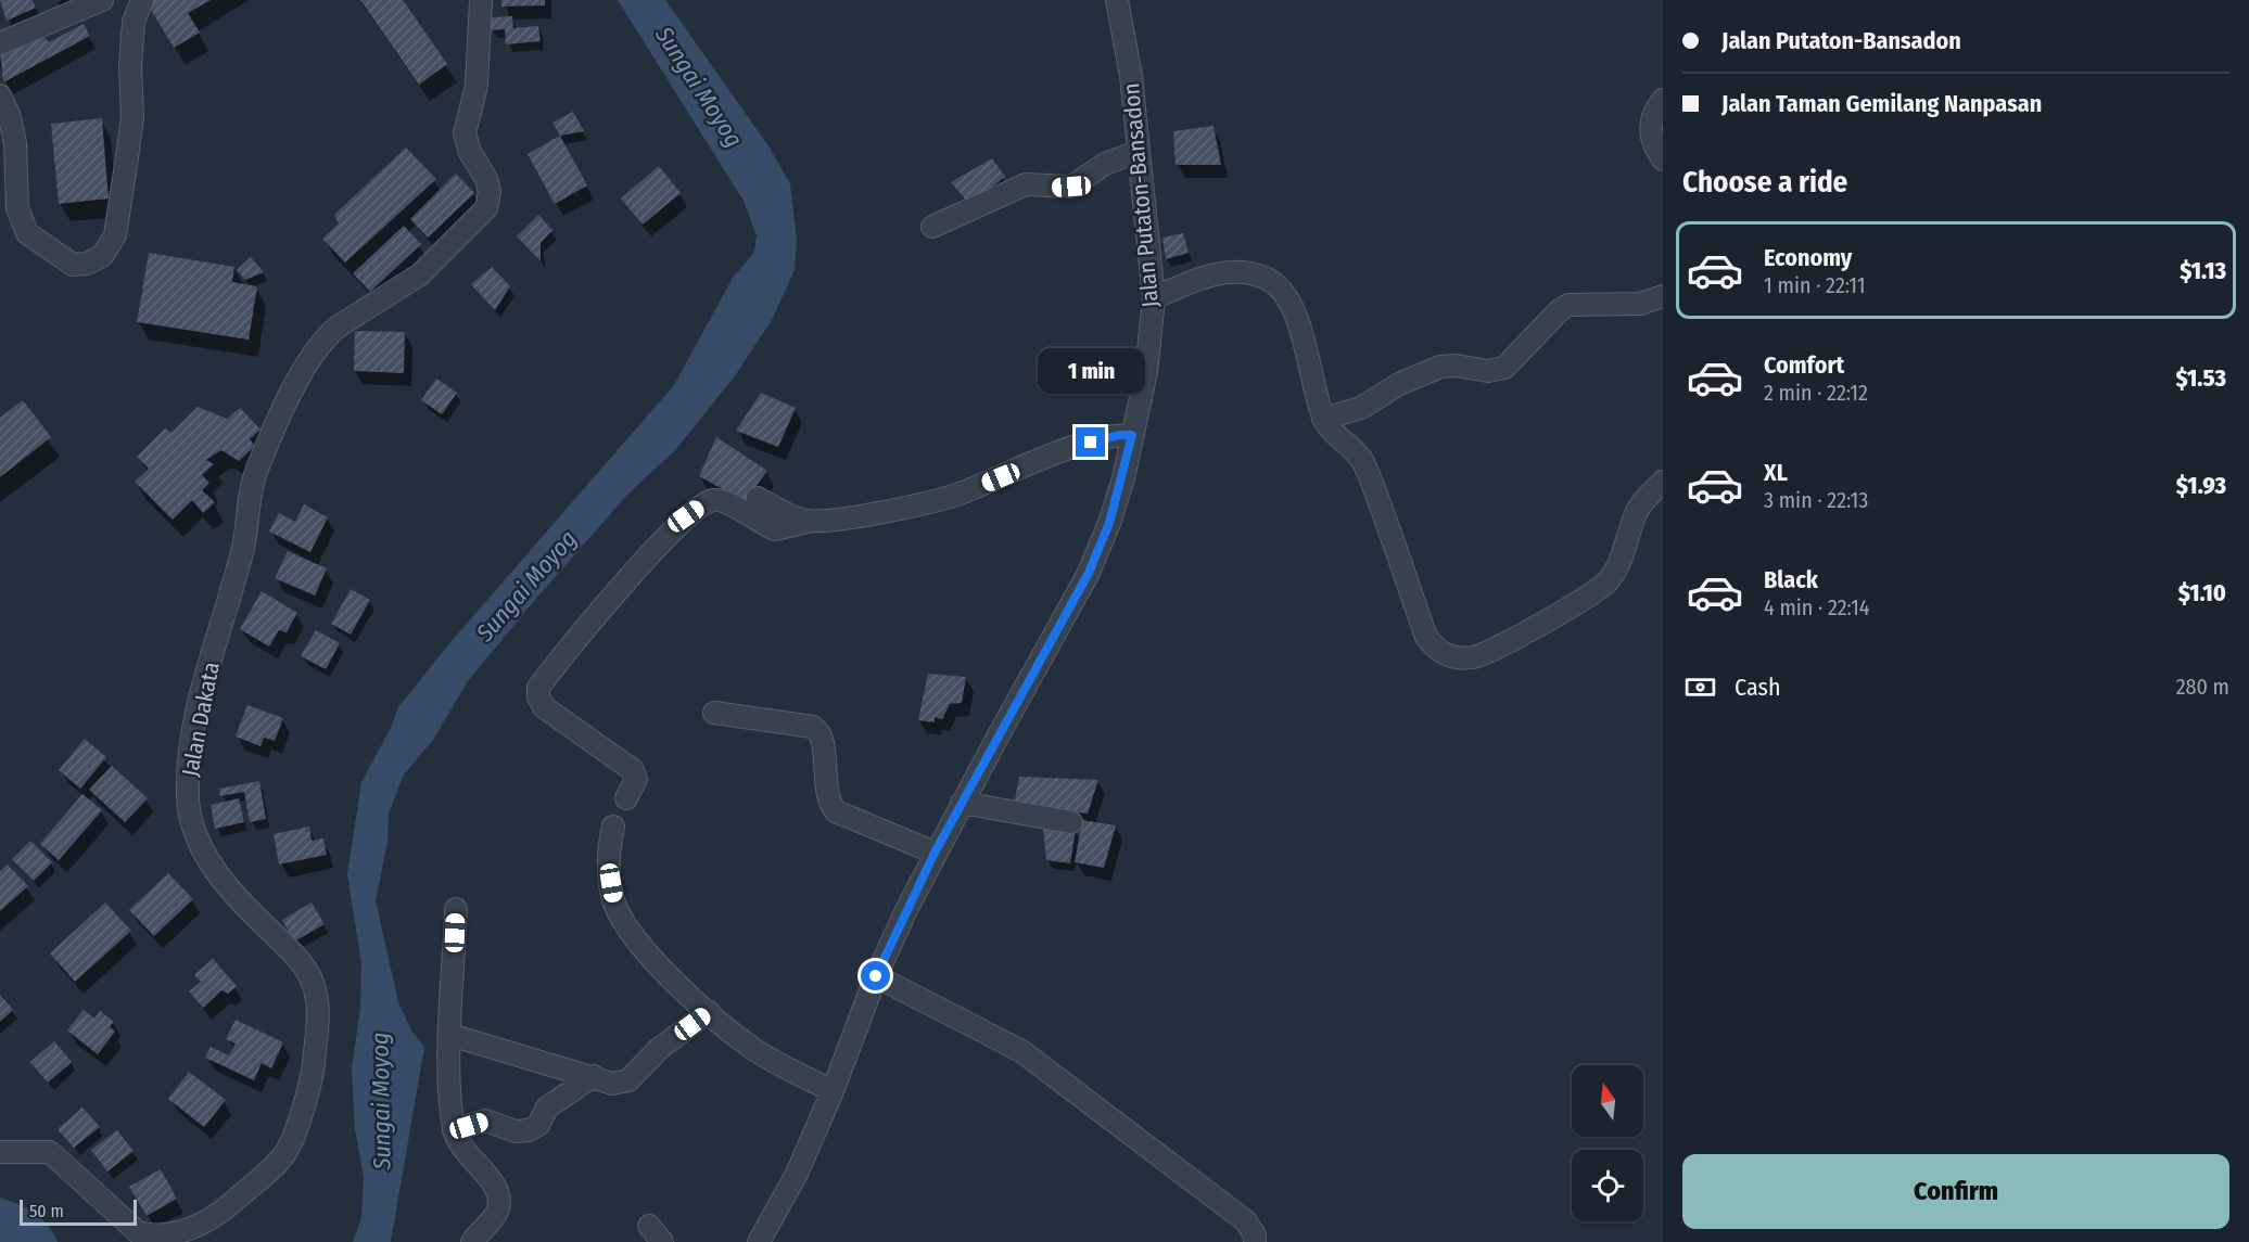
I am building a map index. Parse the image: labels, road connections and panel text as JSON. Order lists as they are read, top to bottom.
{
  "streets": {
    "street": ["Jalan Putaton-Bansadon", "Jalan Dakata"]
  },
  "water": ["Sungai Moyog"],
  "scale_bar": "50 m",
  "north": "top",
  "page": {
    "banner": ["Jalan Putaton-Bansadon", "Jalan Taman Gemilang Nanpasan"],
    "heading": "Choose a ride",
    "list": [
      {
        "name": "Economy",
        "note": "1 min · 22:11",
        "value": "$1.13"
      },
      {
        "name": "Comfort",
        "note": "2 min · 22:12",
        "value": "$1.53"
      },
      {
        "name": "XL",
        "note": "3 min · 22:13",
        "value": "$1.93"
      },
      {
        "name": "Black",
        "note": "4 min · 22:14",
        "value": "$1.10"
      }
    ],
    "bubble": "1 min",
    "pay": ["Cash", "280 m"],
    "buttons": "Confirm",
    "scale": "50 m"
  }
}
